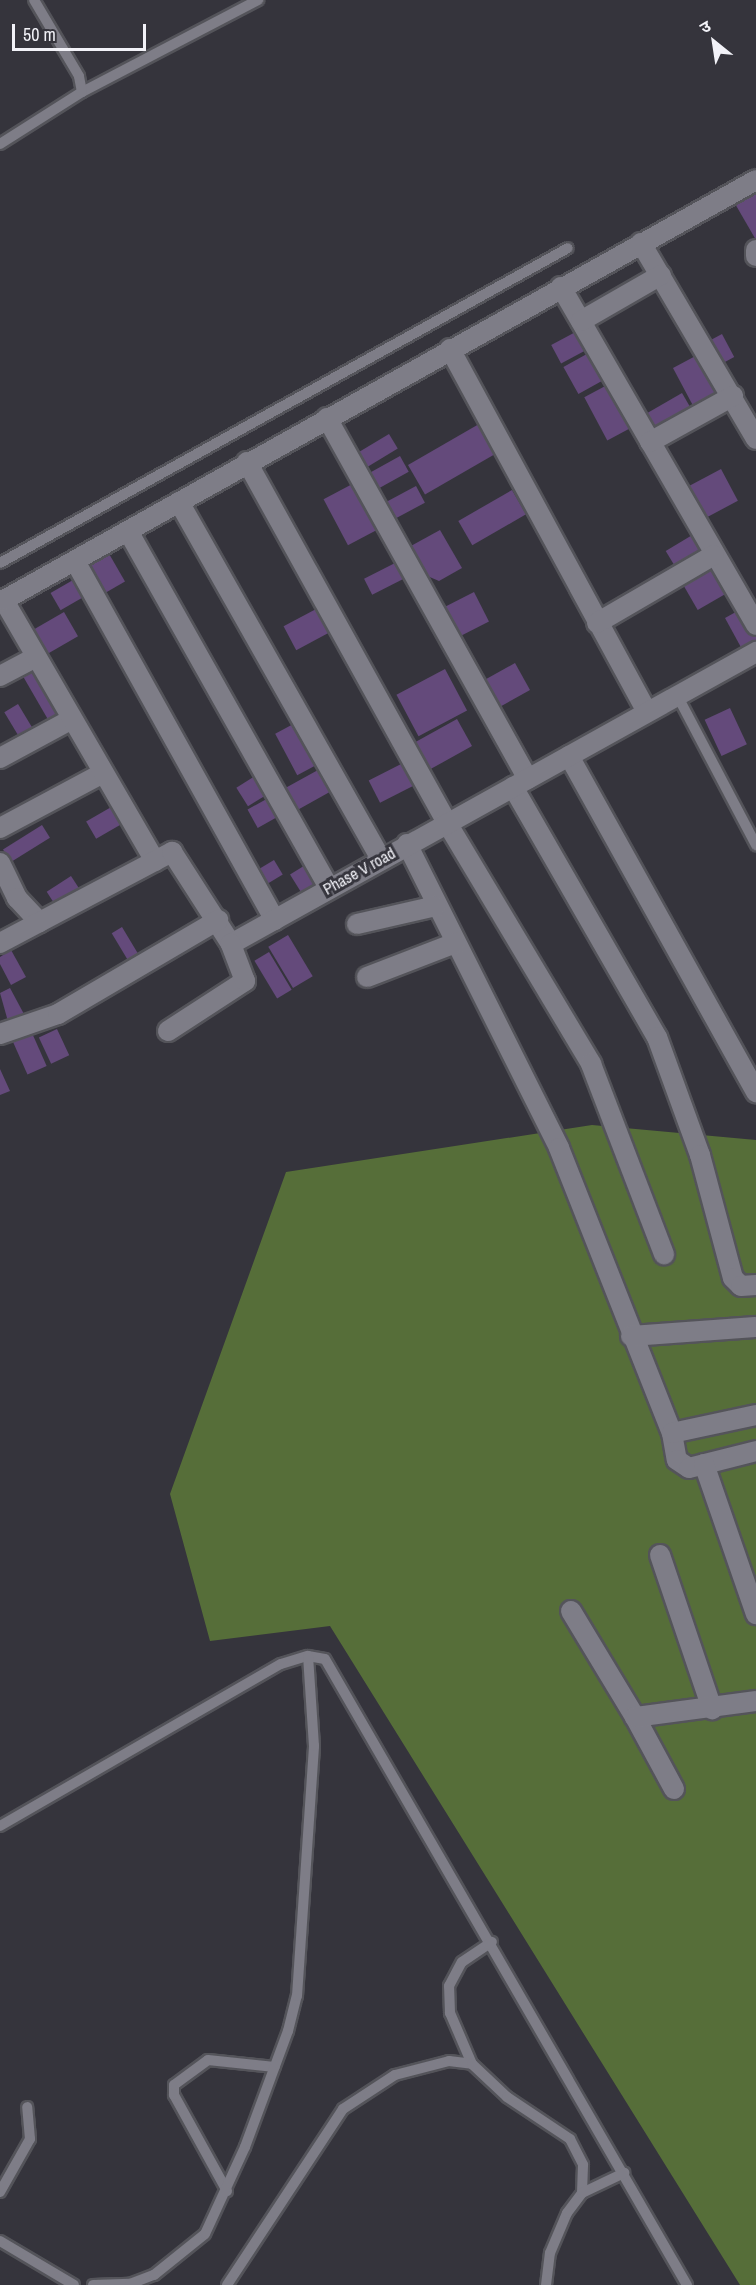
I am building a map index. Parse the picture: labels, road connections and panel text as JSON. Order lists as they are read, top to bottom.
{
  "streets": {
    "street": ["Phase V road"]
  },
  "scale_bar": "50 m",
  "north": "top left"
}
